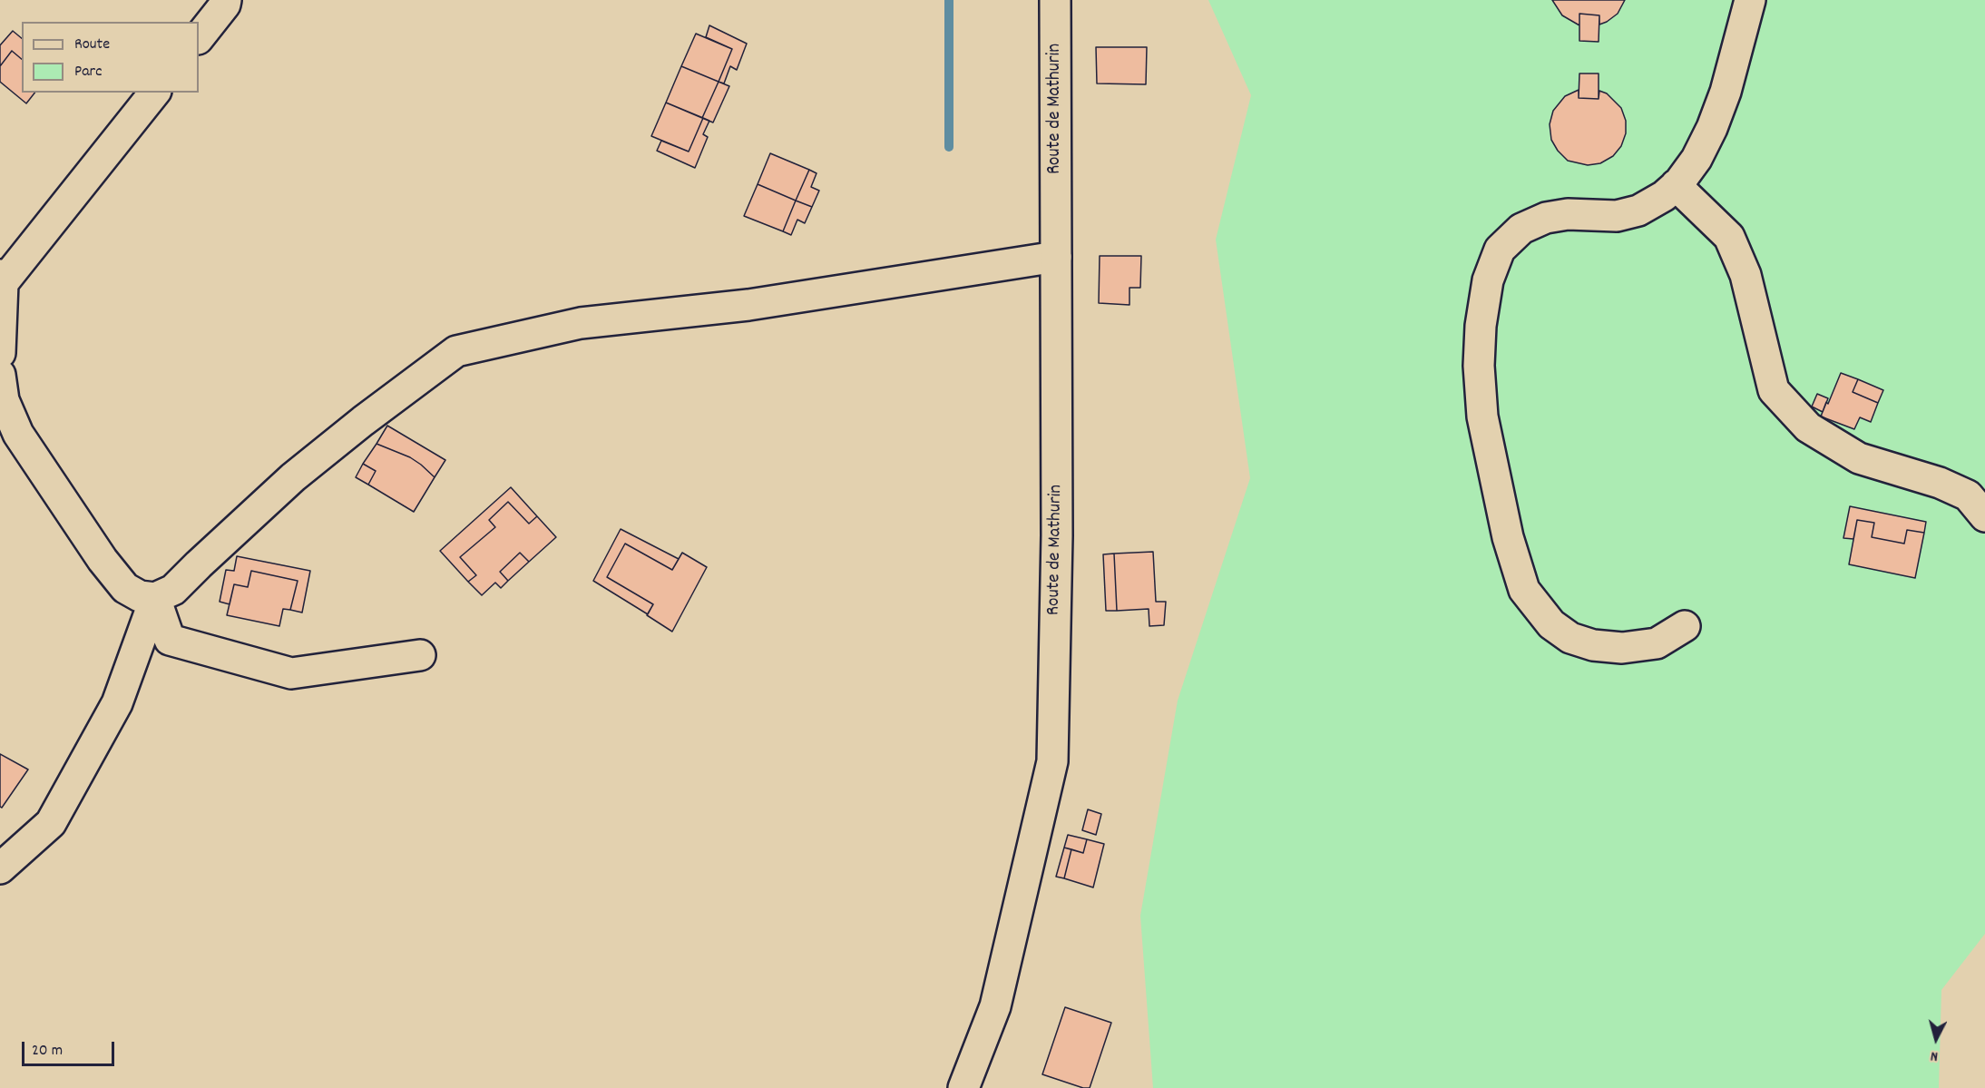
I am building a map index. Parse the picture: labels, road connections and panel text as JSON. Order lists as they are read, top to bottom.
{
  "streets": {
    "street": ["Route de Mathurin"]
  },
  "legend": ["Route", "Parc"],
  "scale_bar": "20 m",
  "north": "bottom"
}
